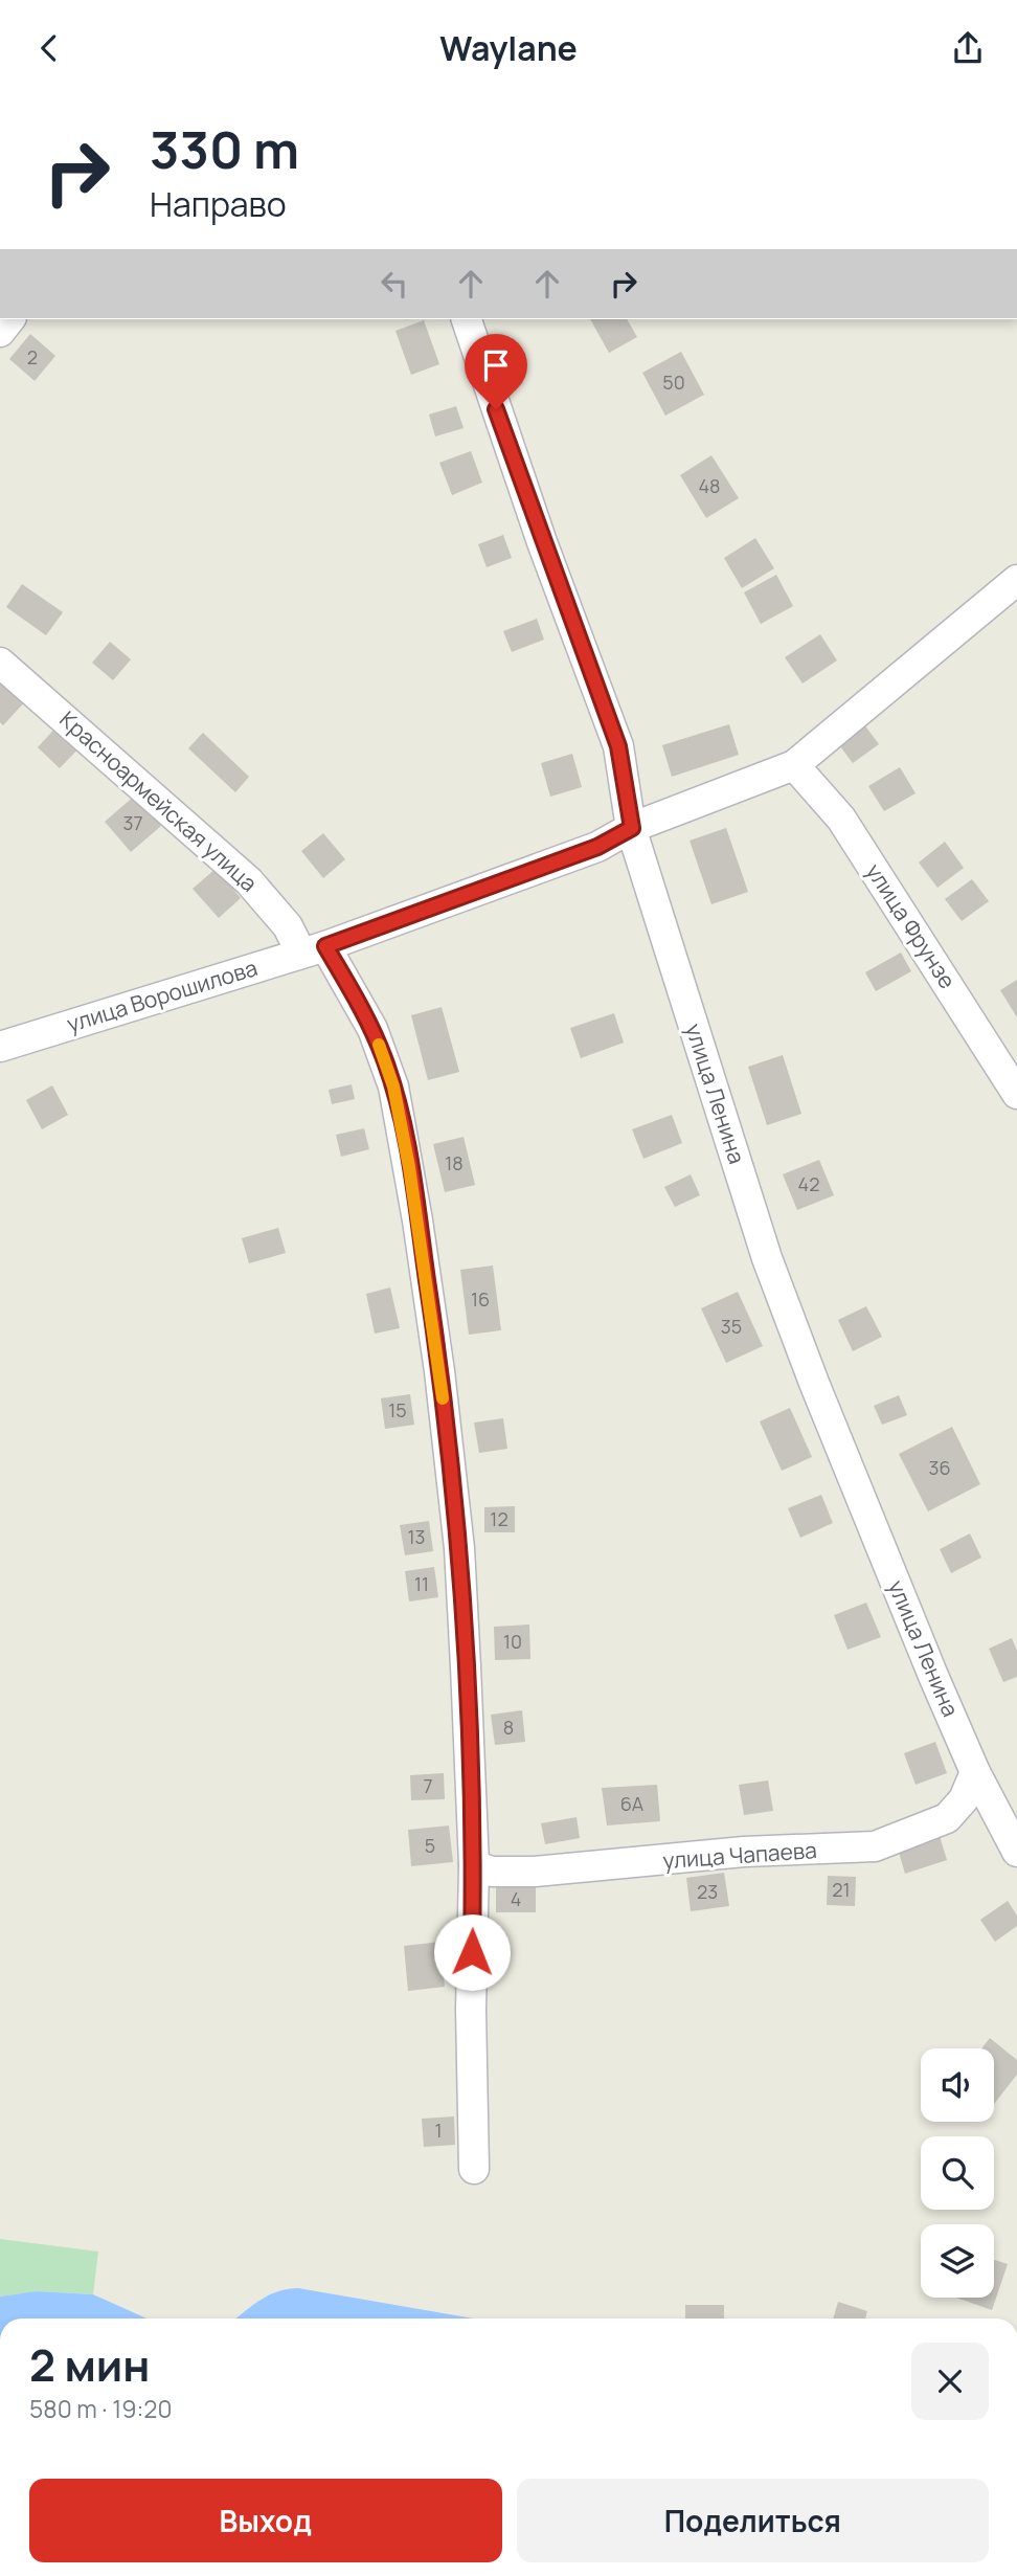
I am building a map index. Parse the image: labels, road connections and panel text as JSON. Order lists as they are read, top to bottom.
{
  "streets": {
    "street": [
      "Красноармейская улица",
      "улица Фрунзе",
      "улица Ворошилова",
      "улица Ленина",
      "улица Чапаева"
    ]
  },
  "crossings": [
    ["Красноармейская улица", "улица Ворошилова"],
    ["Красноармейская улица", "улица Чапаева"],
    ["улица Фрунзе", "улица Ворошилова"],
    ["улица Ворошилова", "улица Ленина"],
    ["улица Ленина", "улица Чапаева"]
  ],
  "house_numbers": [
    "2",
    "50",
    "48",
    "37",
    "18",
    "42",
    "16",
    "35",
    "15",
    "36",
    "12",
    "13",
    "11",
    "10",
    "8",
    "7",
    "6А",
    "5",
    "21",
    "23",
    "4",
    "1"
  ],
  "page": {
    "header": "Waylane",
    "turn": ["330 m", "Направо"],
    "heading": ["2 мин", "580 m · 19:20"],
    "buttons": ["Выход", "Поделиться"]
  }
}
